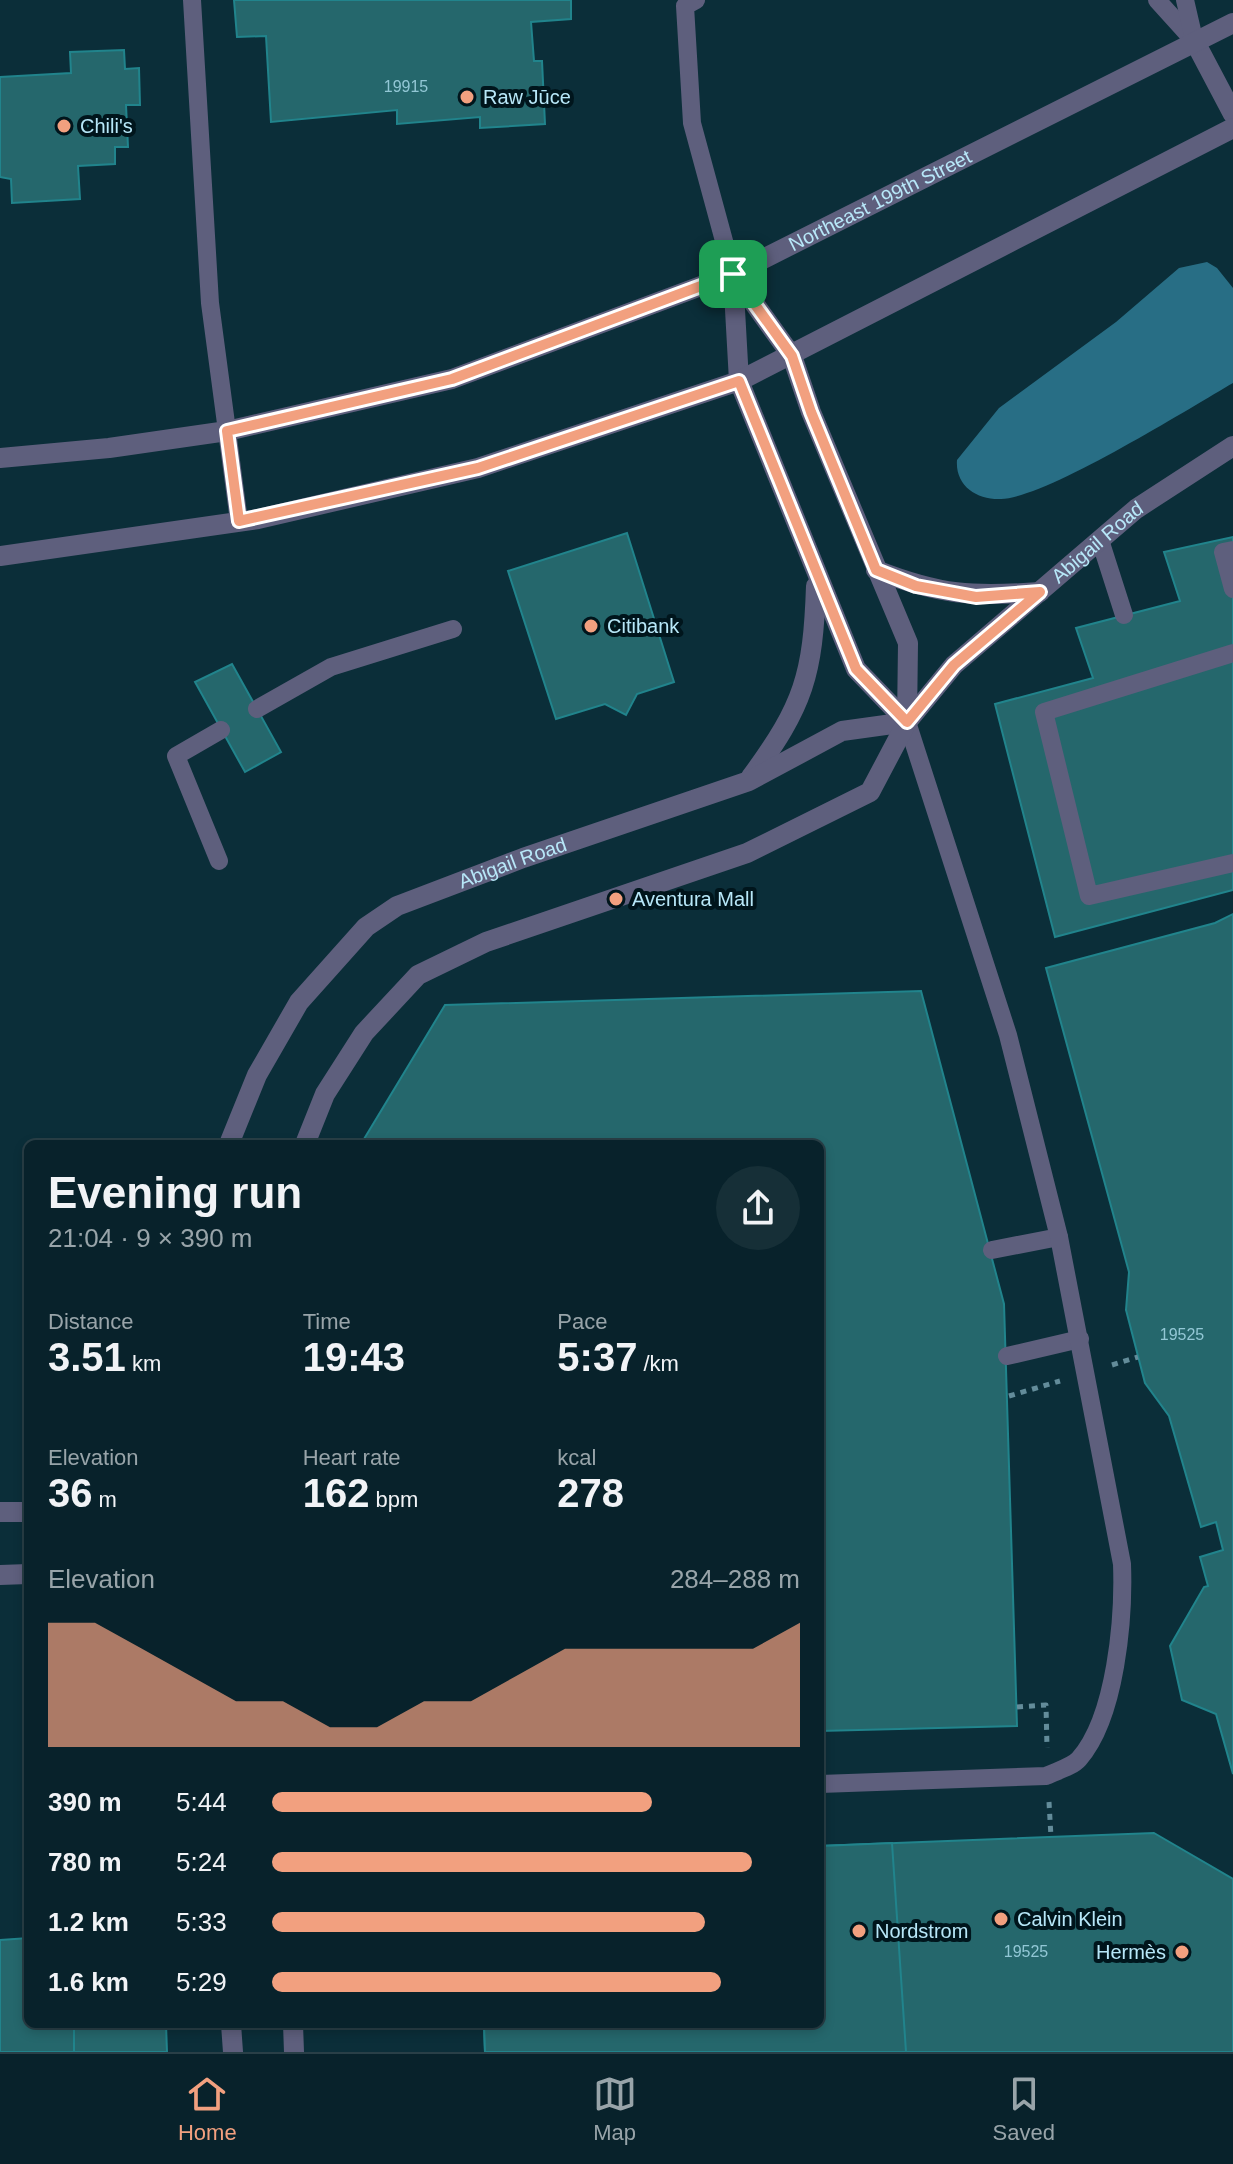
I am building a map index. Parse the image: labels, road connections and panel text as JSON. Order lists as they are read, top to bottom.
{
  "streets": {
    "street": ["Northeast 199th Street", "Abigail Road"]
  },
  "places": [
    "Raw Jūce",
    "Chili's",
    "Citibank",
    "Aventura Mall",
    "Calvin Klein",
    "Nordstrom",
    "Hermès"
  ],
  "house_numbers": ["19915", "19525", "19525"],
  "page": {
    "heading": ["Evening run", "21:04 · 9 × 390 m"],
    "stats": [
      ["Distance", "3.51 km"],
      ["Time", "19:43"],
      ["Pace", "5:37 /km"],
      ["Elevation", "36 m"],
      ["Heart rate", "162 bpm"],
      ["kcal", "278"]
    ],
    "chart": ["Elevation", "284–288 m"],
    "list": [
      {
        "name": "390 m",
        "note": "5:44"
      },
      {
        "name": "780 m",
        "note": "5:24"
      },
      {
        "name": "1.2 km",
        "note": "5:33"
      },
      {
        "name": "1.6 km",
        "note": "5:29"
      }
    ],
    "tabs": ["Home", "Map", "Saved"]
  }
}
